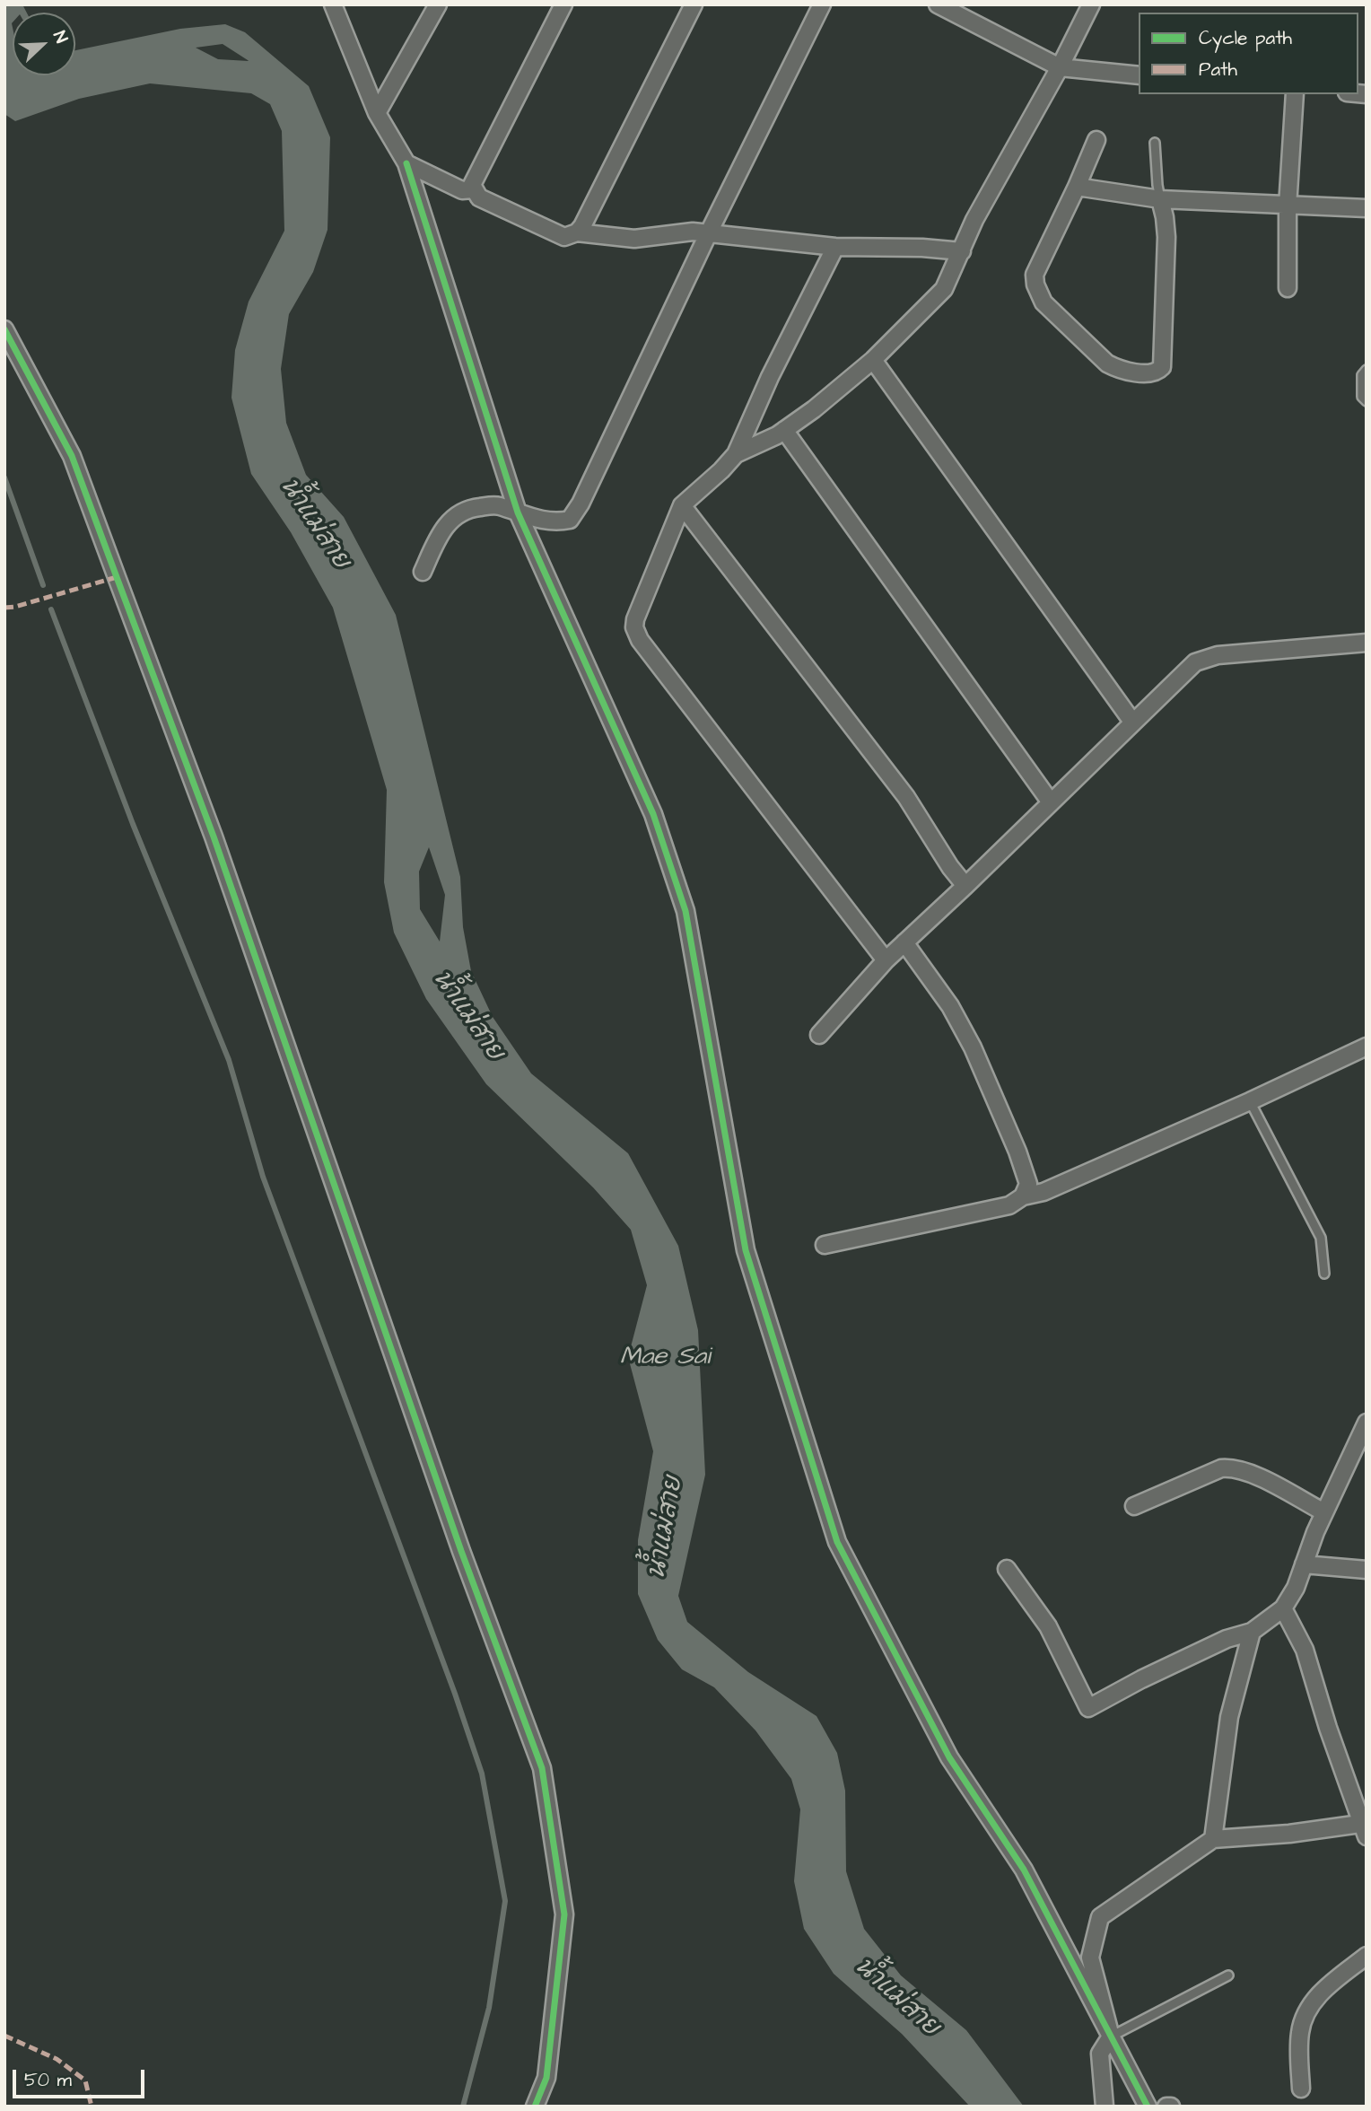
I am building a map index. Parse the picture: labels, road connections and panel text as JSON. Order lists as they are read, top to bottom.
{
  "water": ["น้ำแม่สาย", "Mae Sai"],
  "legend": ["Cycle path", "Path"],
  "scale_bar": "50 m",
  "north": "top right"
}
